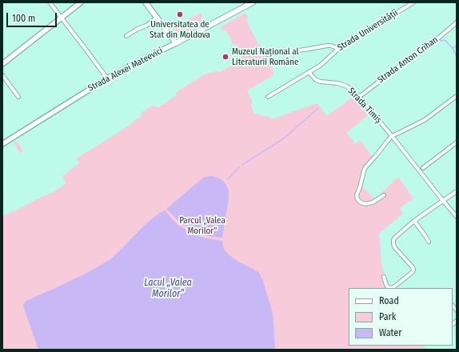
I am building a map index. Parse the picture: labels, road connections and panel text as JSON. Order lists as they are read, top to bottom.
{
  "streets": {
    "main road": ["Strada Alexei Mateevici"],
    "street": ["Strada Universității", "Strada Anton Crihan", "Strada Timiș"]
  },
  "crossings": [
    ["Strada Universității", "Strada Timiș"],
    ["Strada Anton Crihan", "Strada Timiș"]
  ],
  "water": ["Lacul „Valea Morilor”"],
  "parks": ["Parcul „Valea Morilor”"],
  "places": ["Universitatea de Stat din Moldova", "Muzeul Național al Literaturii Române"],
  "legend": ["Road", "Park", "Water"],
  "scale_bar": "100 m"
}
